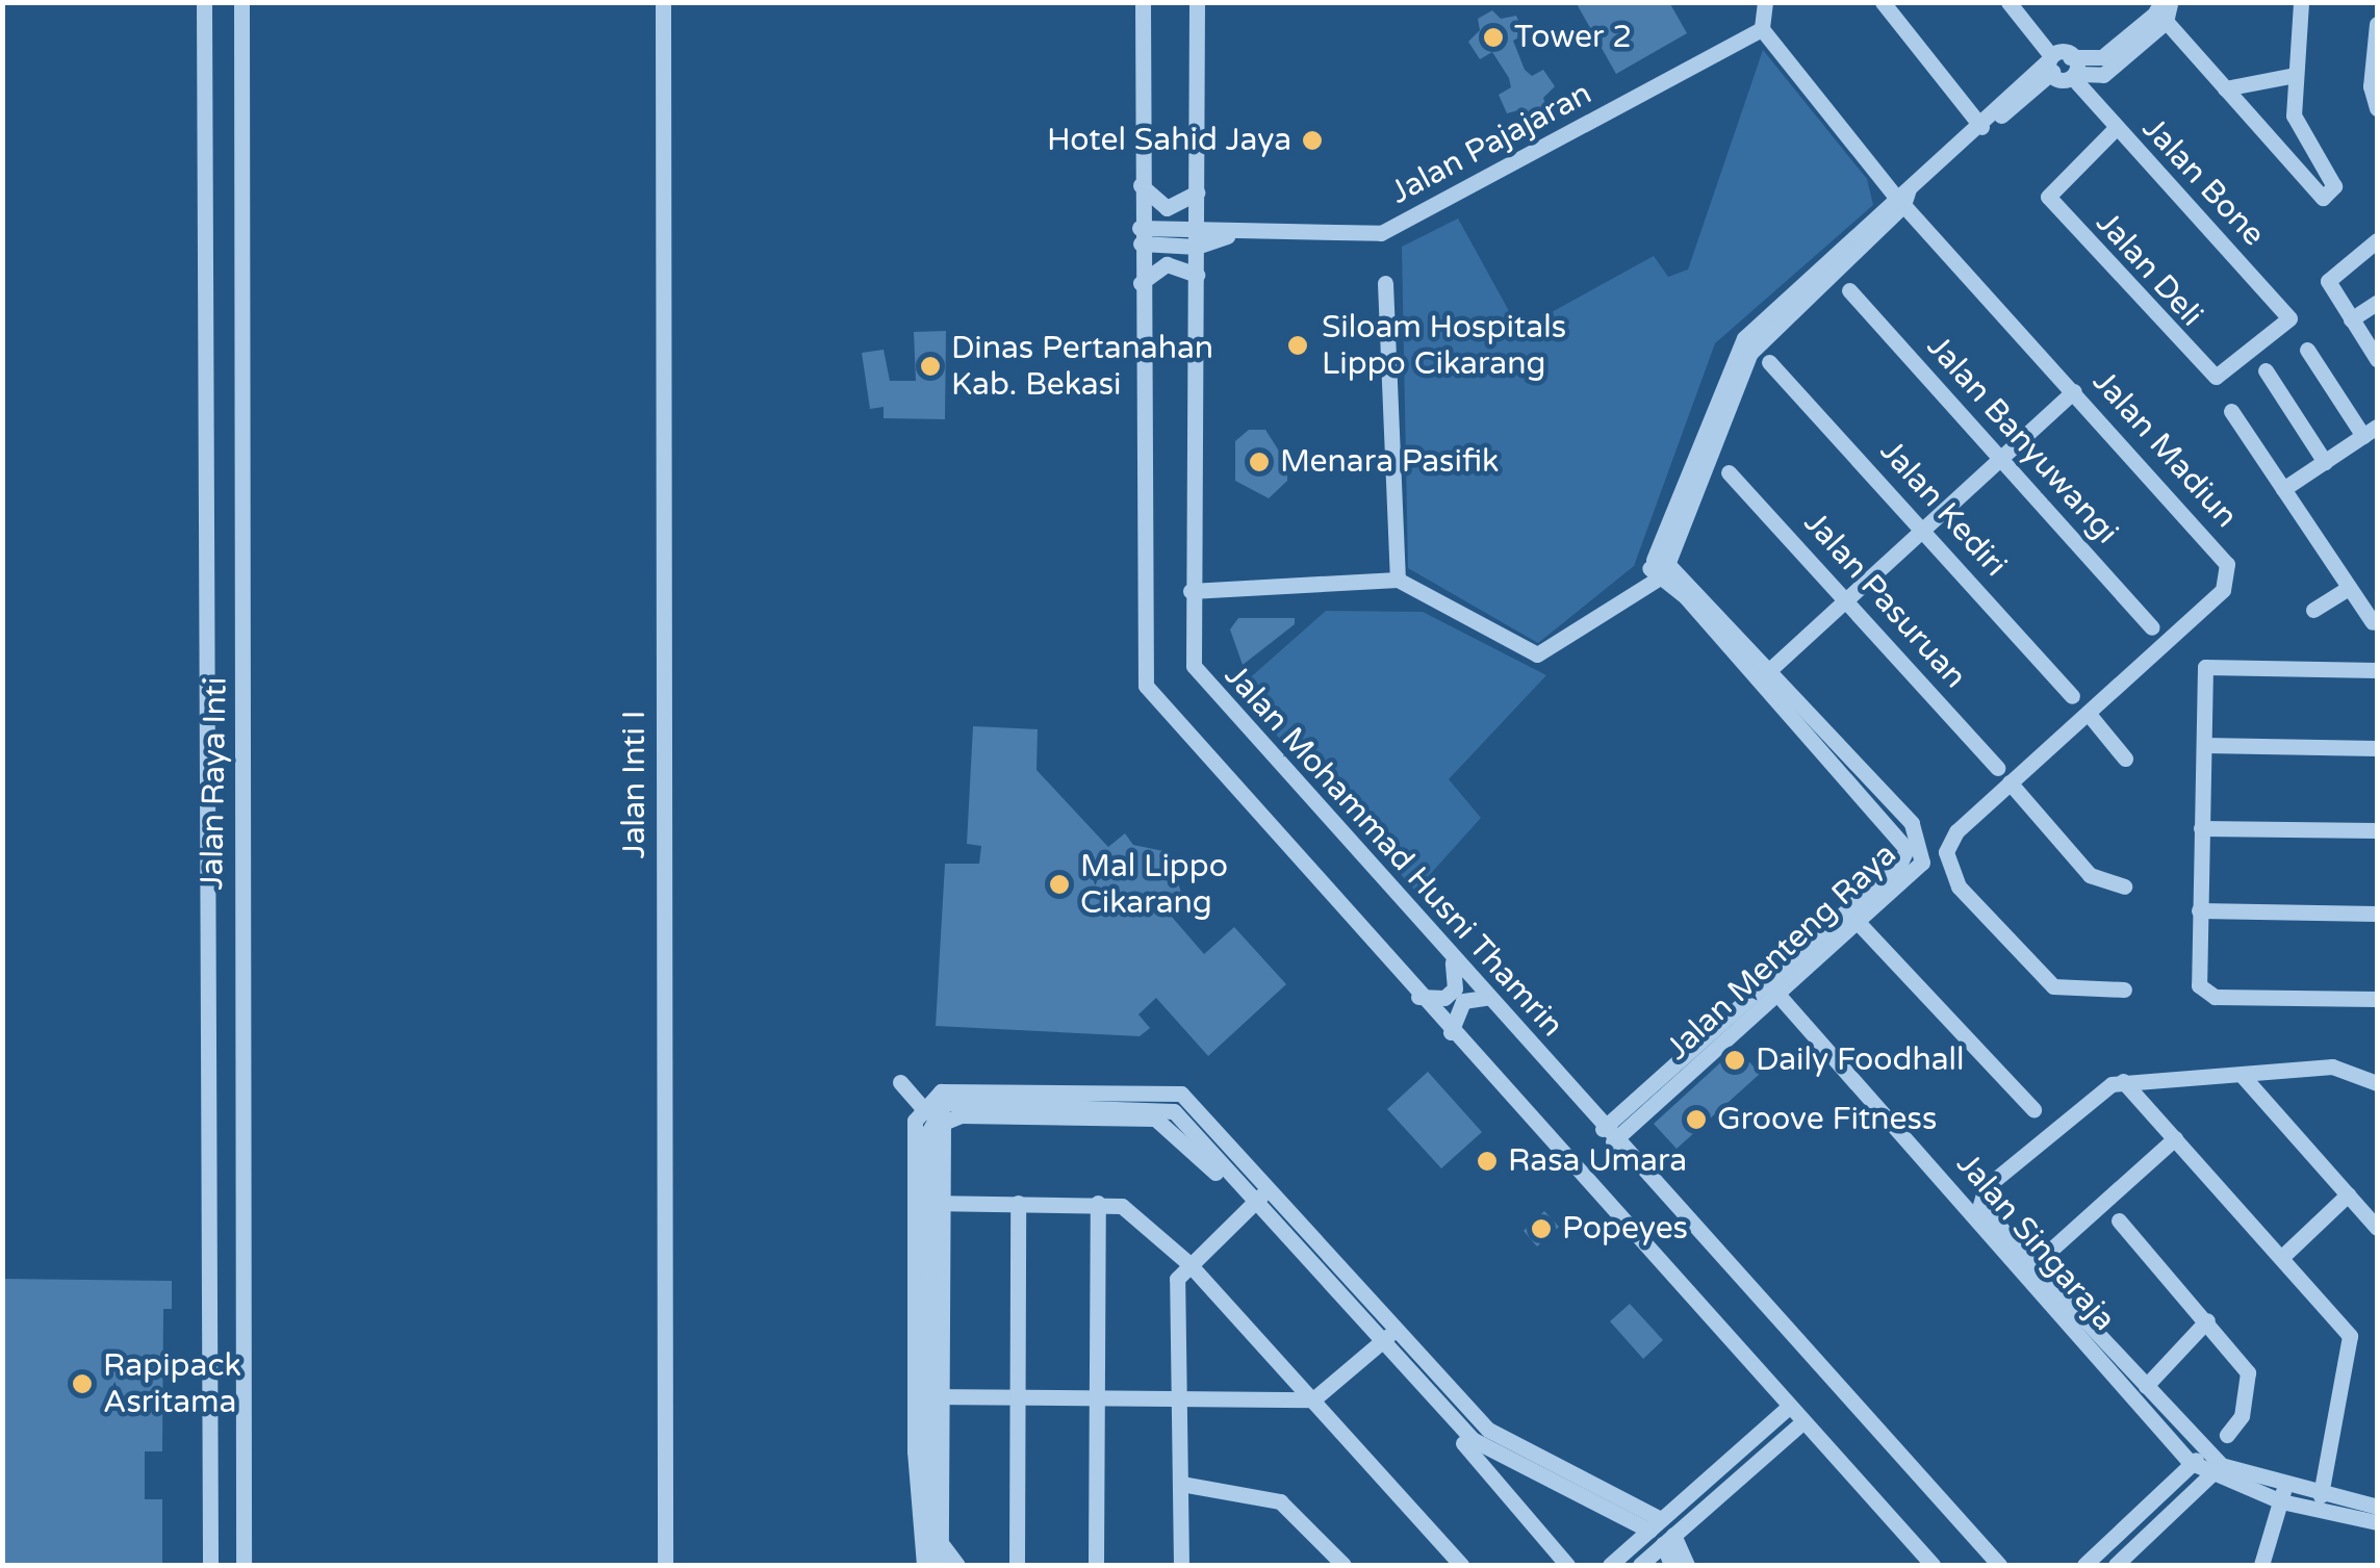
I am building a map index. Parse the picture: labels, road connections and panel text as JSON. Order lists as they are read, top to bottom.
{
  "streets": {
    "street": [
      "Jalan Pajajaran",
      "Jalan Bone",
      "Jalan Deli",
      "Jalan Banyuwangi",
      "Jalan Madiun",
      "Jalan Kediri",
      "Jalan Pasuruan",
      "Jalan Raya Inti",
      "Jalan Inti I",
      "Jalan Mohammad Husni Thamrin",
      "Jalan Menteng Raya",
      "Jalan Singaraja"
    ]
  },
  "crossings": [
    ["Jalan Pajajaran", "Jalan Madiun"],
    ["Jalan Pajajaran", "Jalan Mohammad Husni Thamrin"],
    ["Jalan Bone", "Jalan Deli"],
    ["Jalan Mohammad Husni Thamrin", "Jalan Menteng Raya"],
    ["Jalan Menteng Raya", "Jalan Singaraja"]
  ],
  "places": [
    "Tower 2",
    "Hotel Sahid Jaya",
    "Siloam Hospitals Lippo Cikarang",
    "Dinas Pertanahan Kab. Bekasi",
    "Menara Pasifik",
    "Mal Lippo Cikarang",
    "Daily Foodhall",
    "Groove Fitness",
    "Rasa Umara",
    "Popeyes",
    "Rapipack Asritama"
  ]
}
